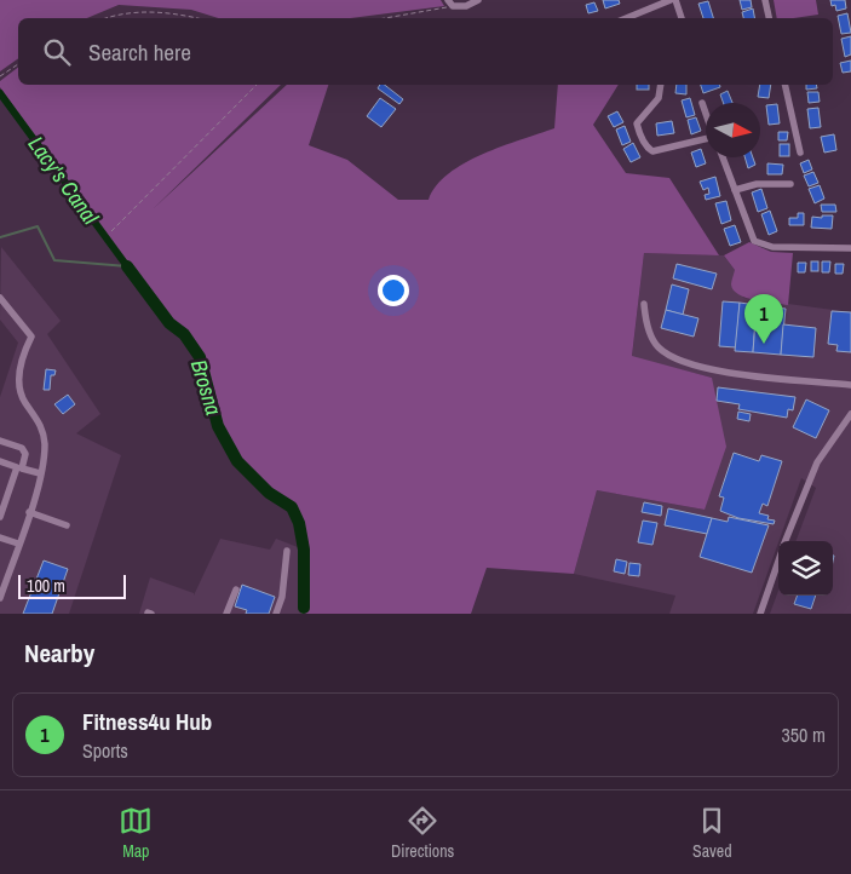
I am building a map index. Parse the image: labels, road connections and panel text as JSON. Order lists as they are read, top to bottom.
{
  "water": ["Lacy's Canal", "Brosna"],
  "scale_bar": "100 m",
  "north": "right",
  "page": {
    "search": "Search here",
    "pins": "1",
    "scale": "100 m",
    "heading": "Nearby",
    "list": [
      {
        "mark": "1",
        "name": "Fitness4u Hub",
        "note": "Sports",
        "value": "350 m"
      }
    ],
    "nav": ["Map", "Directions", "Saved"]
  }
}
